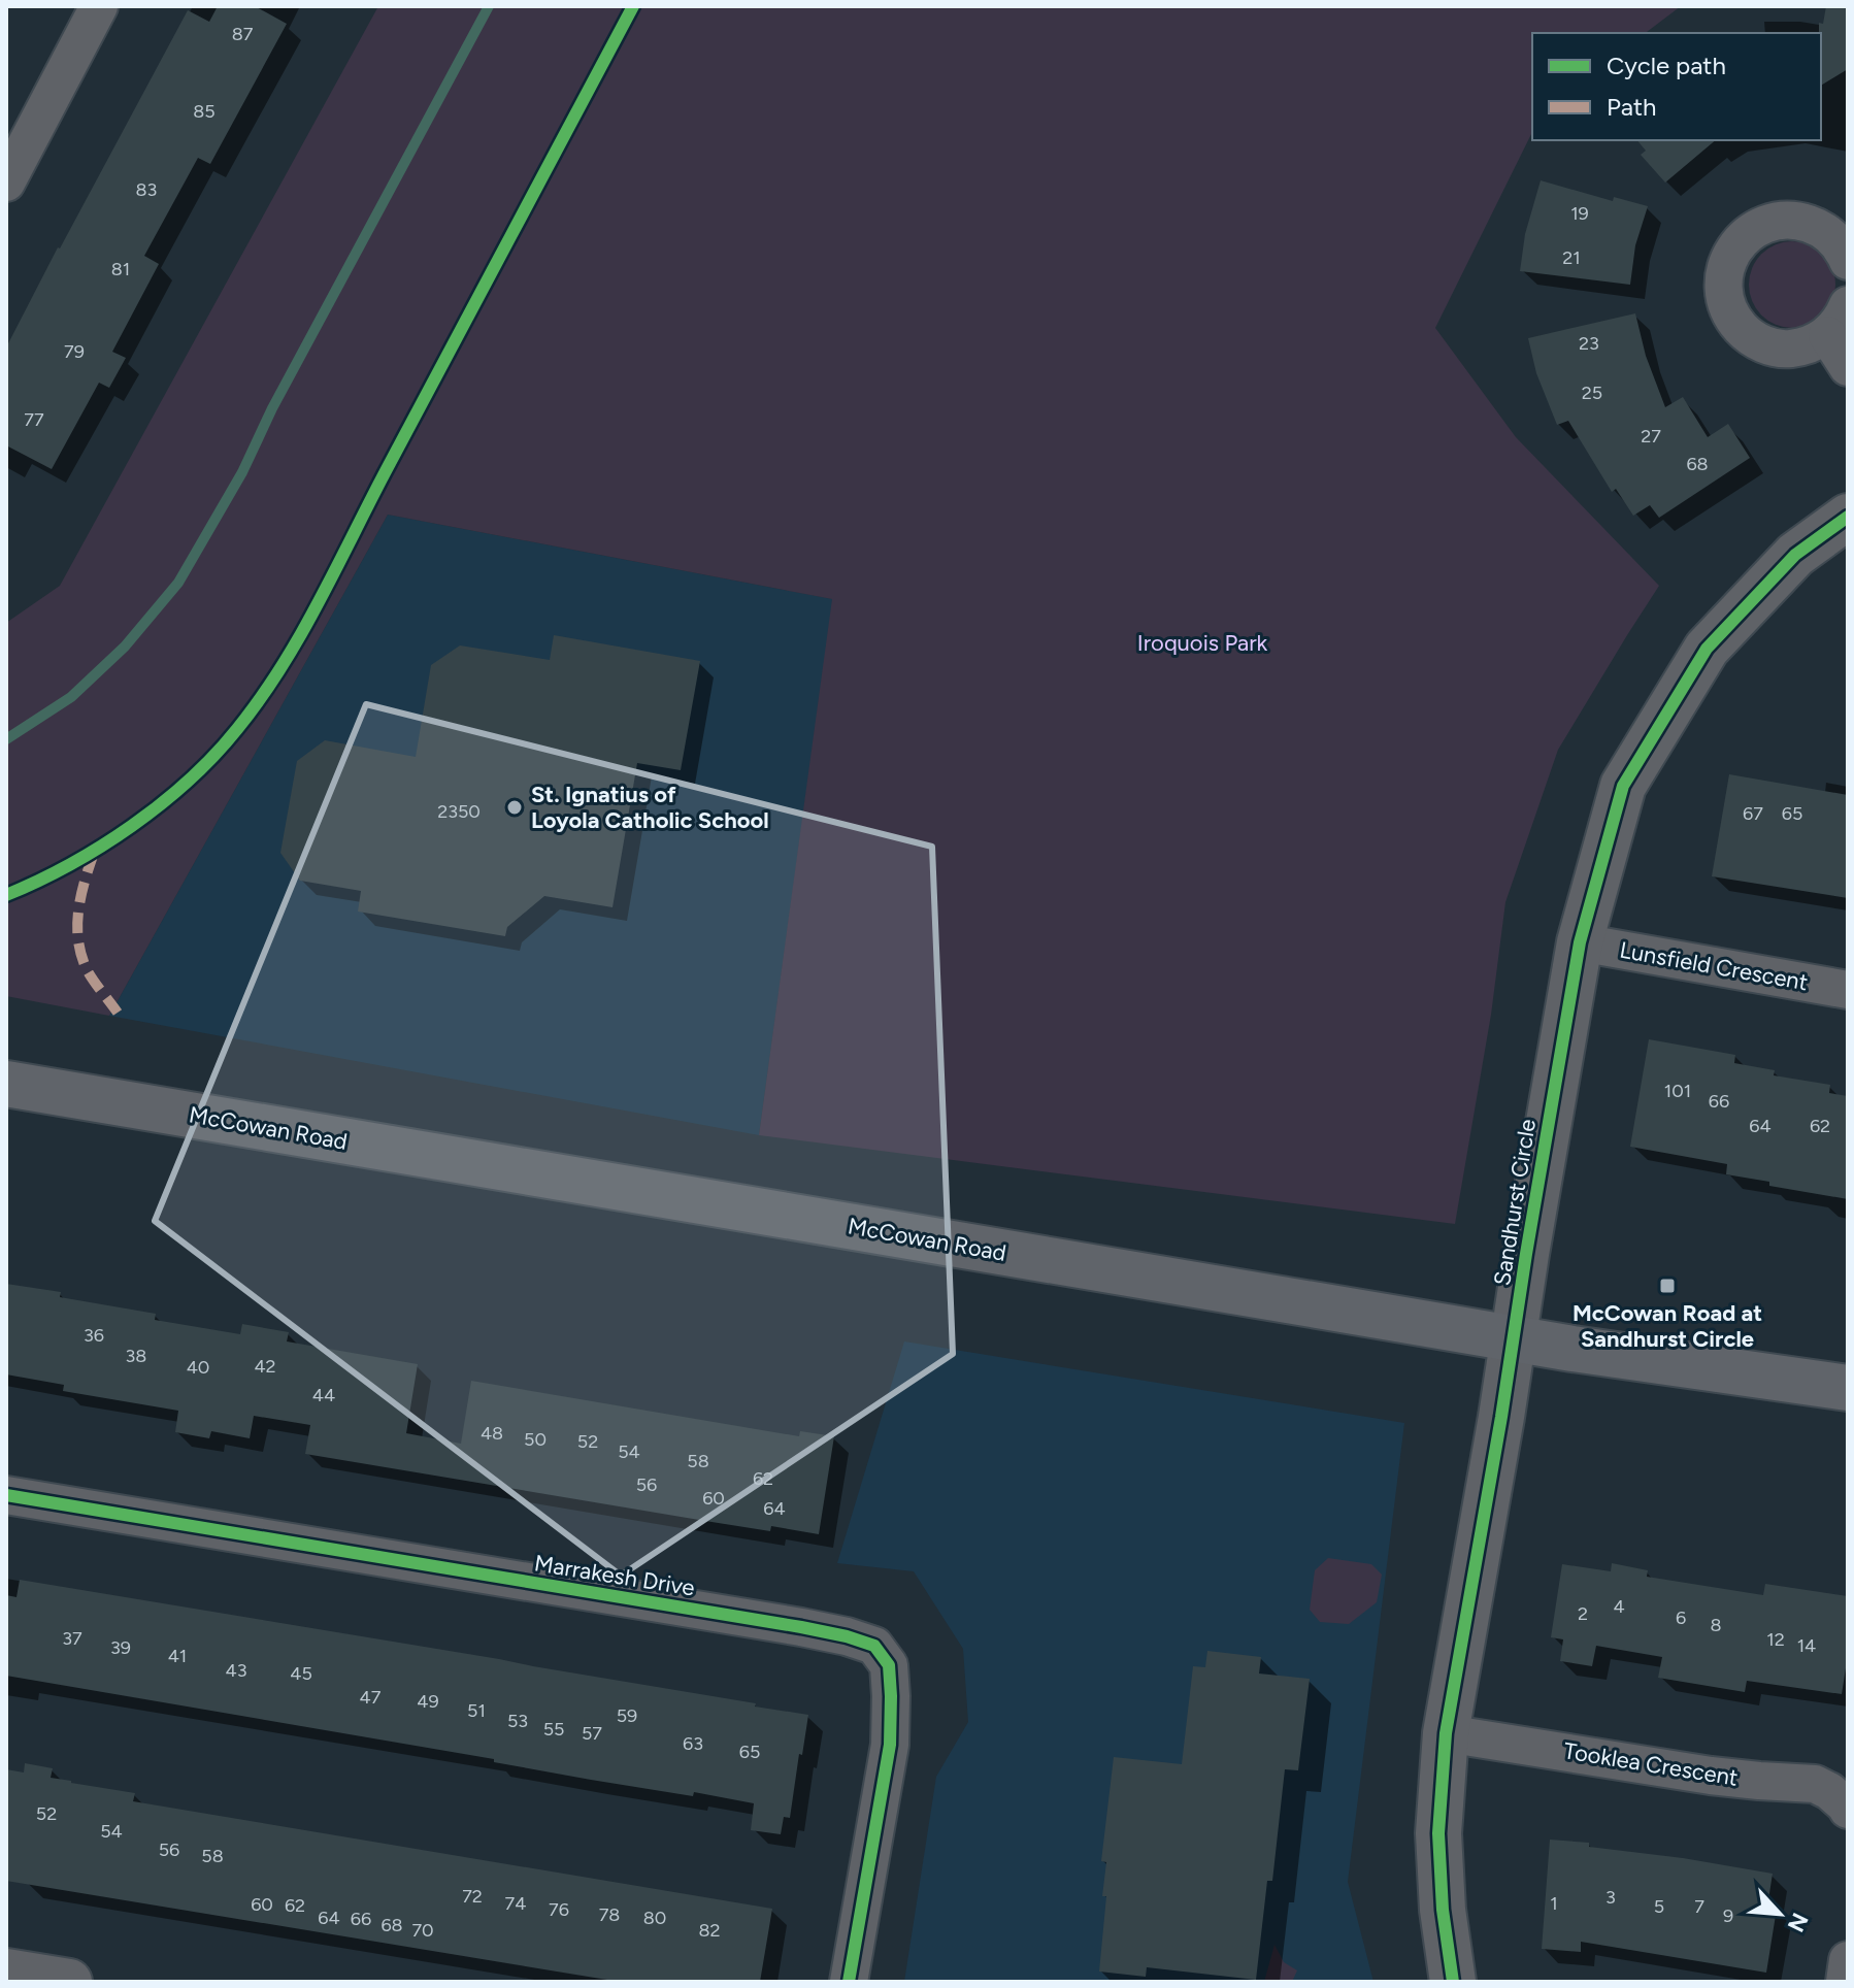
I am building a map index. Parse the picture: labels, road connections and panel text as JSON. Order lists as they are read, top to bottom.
{
  "streets": {
    "main road": ["McCowan Road"],
    "street": [
      "Lunsfield Crescent",
      "Sandhurst Circle",
      "Marrakesh Drive",
      "Tooklea Crescent"
    ]
  },
  "crossings": [
    ["Lunsfield Crescent", "Sandhurst Circle"],
    ["McCowan Road", "Sandhurst Circle"],
    ["Sandhurst Circle", "Tooklea Crescent"]
  ],
  "parks": ["Iroquois Park"],
  "places": {
    "other": ["St. Ignatius of Loyola Catholic School"],
    "transit": ["McCowan Road at Sandhurst Circle"]
  },
  "house_numbers": [
    "87",
    "85",
    "83",
    "19",
    "21",
    "81",
    "23",
    "79",
    "25",
    "77",
    "27",
    "68",
    "2350",
    "67",
    "65",
    "101",
    "66",
    "64",
    "62",
    "36",
    "38",
    "42",
    "40",
    "44",
    "48",
    "50",
    "52",
    "54",
    "58",
    "62",
    "56",
    "60",
    "64",
    "4",
    "2",
    "6",
    "8",
    "37",
    "12",
    "14",
    "39",
    "41",
    "43",
    "45",
    "47",
    "49",
    "51",
    "59",
    "53",
    "55",
    "57",
    "63",
    "65",
    "52",
    "54",
    "56",
    "58",
    "72",
    "3",
    "74",
    "1",
    "60",
    "62",
    "5",
    "7",
    "76",
    "78",
    "9",
    "64",
    "80",
    "66",
    "68",
    "70",
    "82"
  ],
  "legend": ["Cycle path", "Path"],
  "north": "bottom right"
}
